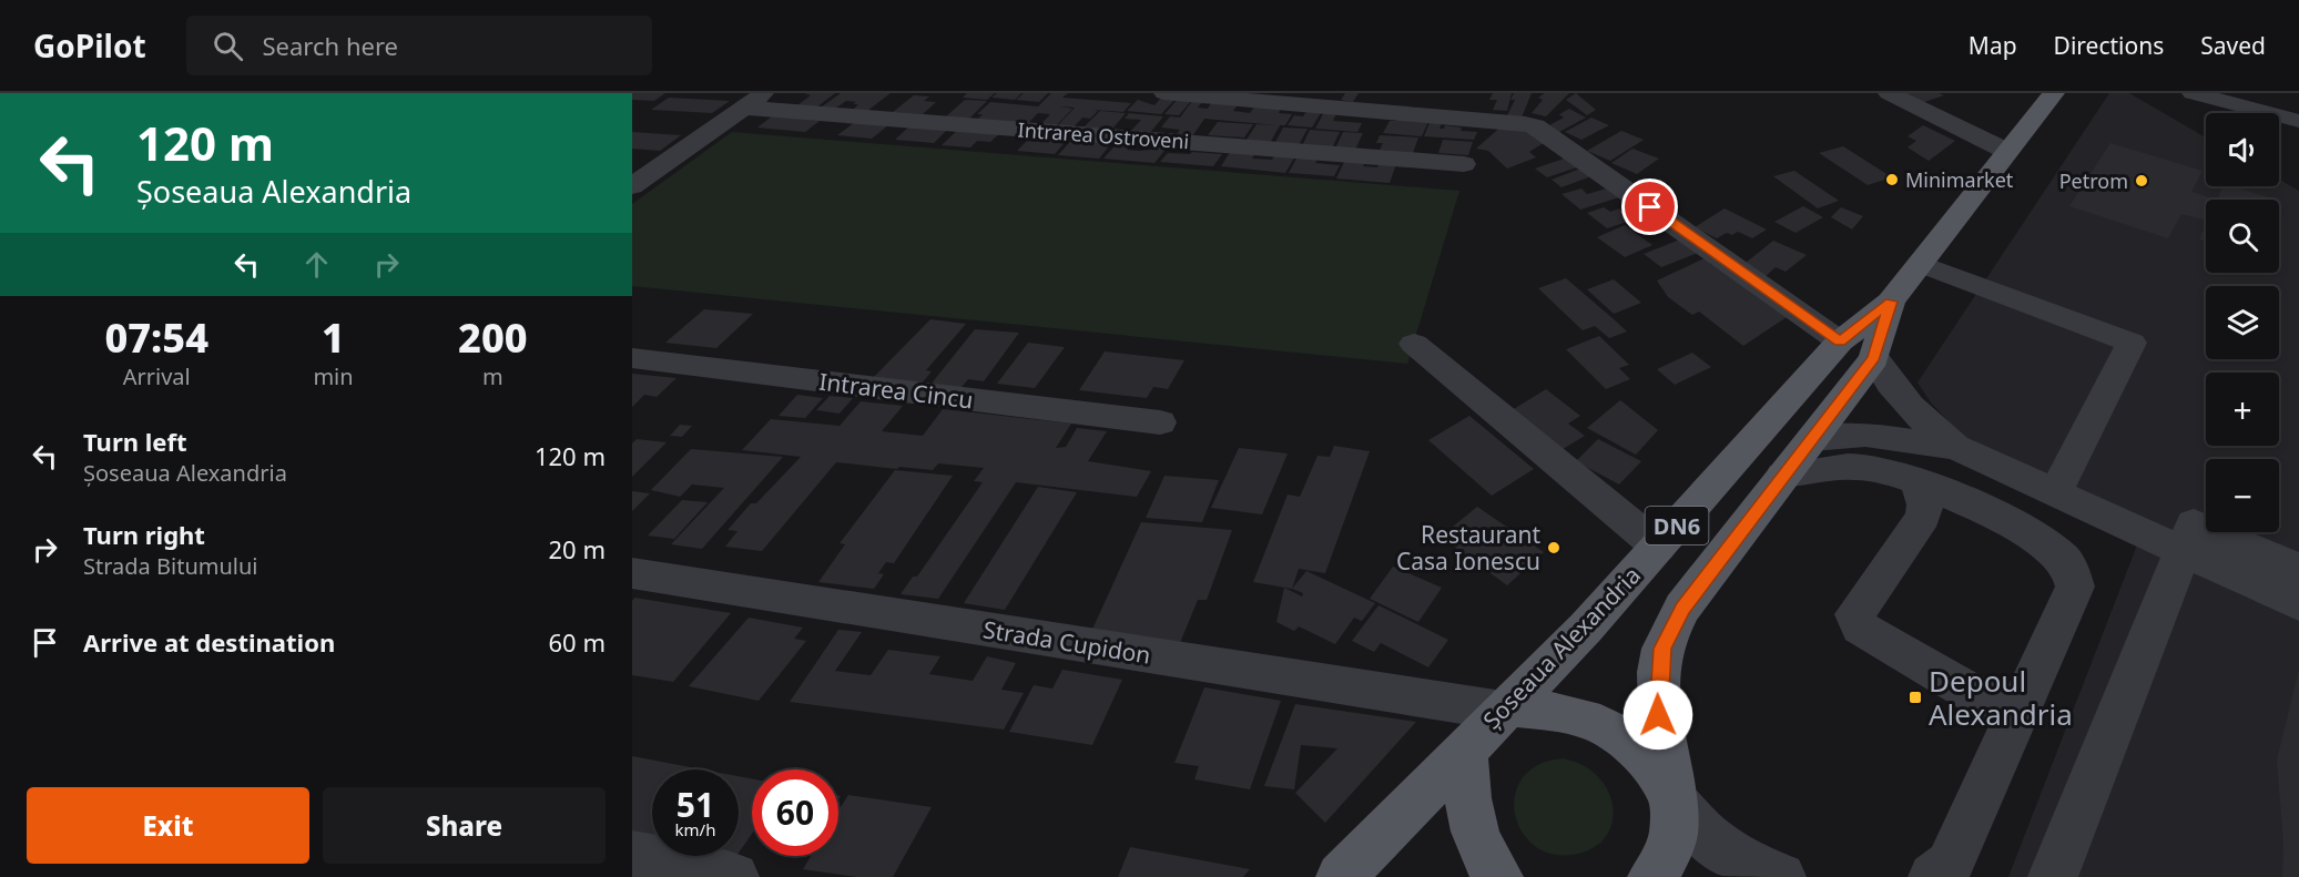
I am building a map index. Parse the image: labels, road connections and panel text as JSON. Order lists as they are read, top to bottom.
{
  "streets": {
    "main road": ["DN6", "Șoseaua Alexandria"],
    "street": ["Intrarea Ostroveni", "Intrarea Cincu", "Strada Cupidon"]
  },
  "crossings": [
    ["Strada Cupidon", "Șoseaua Alexandria"]
  ],
  "places": {
    "other": ["Minimarket", "Petrom", "Restaurant Casa Ionescu"],
    "transit": ["Depoul Alexandria"]
  },
  "page": {
    "header": "GoPilot",
    "search": "Search here",
    "nav": ["Map", "Directions", "Saved"],
    "turn": ["120 m", "Șoseaua Alexandria"],
    "map_buttons": ["+", "−"],
    "eta": [
      "07:54",
      "Arrival",
      "1",
      "min",
      "200",
      "m"
    ],
    "list": [
      {
        "name": "Turn left",
        "note": "Șoseaua Alexandria",
        "value": "120 m"
      },
      {
        "name": "Turn right",
        "note": "Strada Bitumului",
        "value": "20 m"
      },
      {
        "name": "Arrive at destination",
        "value": "60 m"
      }
    ],
    "speed": "51 km/h",
    "limit": "60",
    "buttons": ["Exit", "Share"]
  }
}
